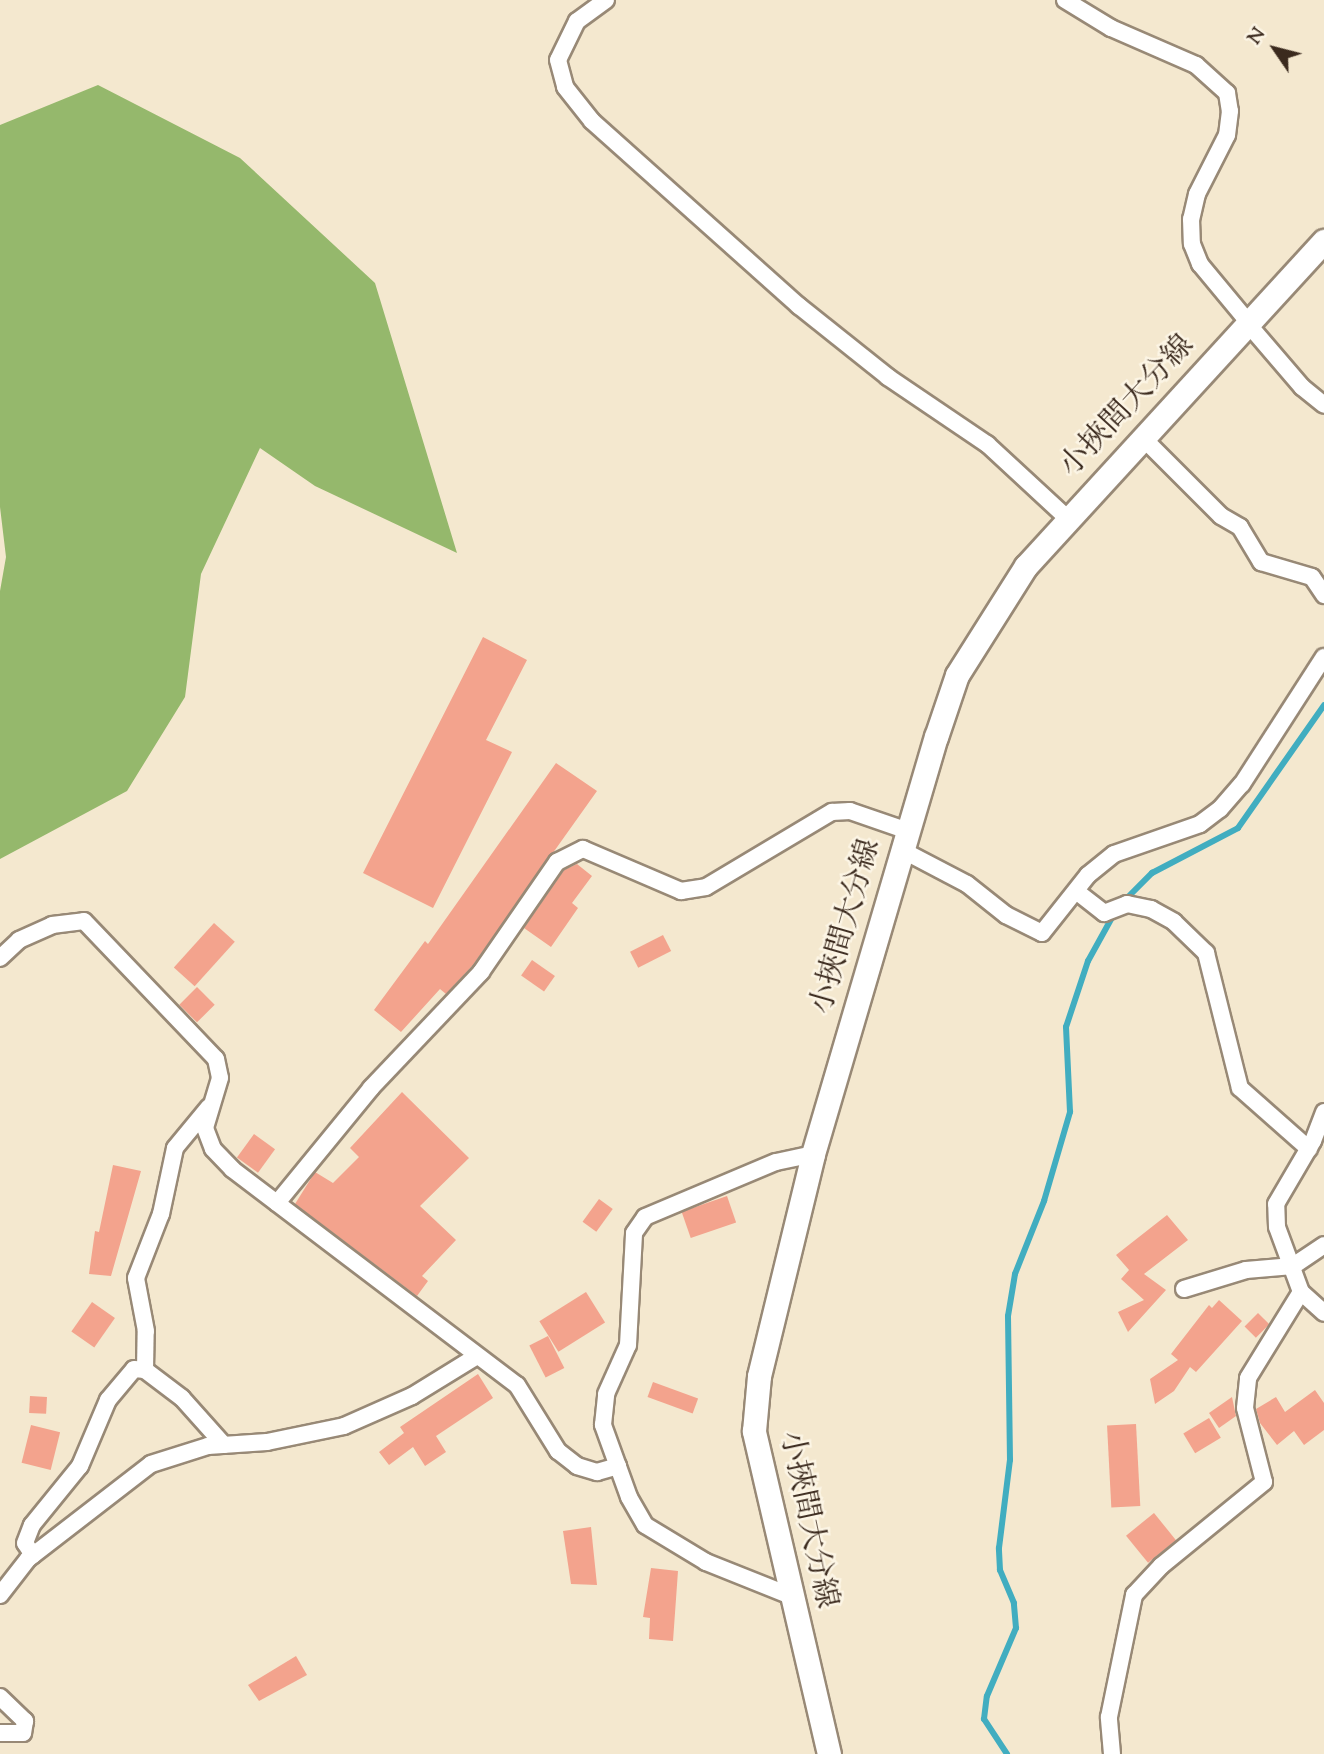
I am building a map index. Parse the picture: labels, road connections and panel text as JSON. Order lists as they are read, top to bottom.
{
  "streets": {
    "main road": ["小挾間大分線"]
  },
  "north": "top left"
}
